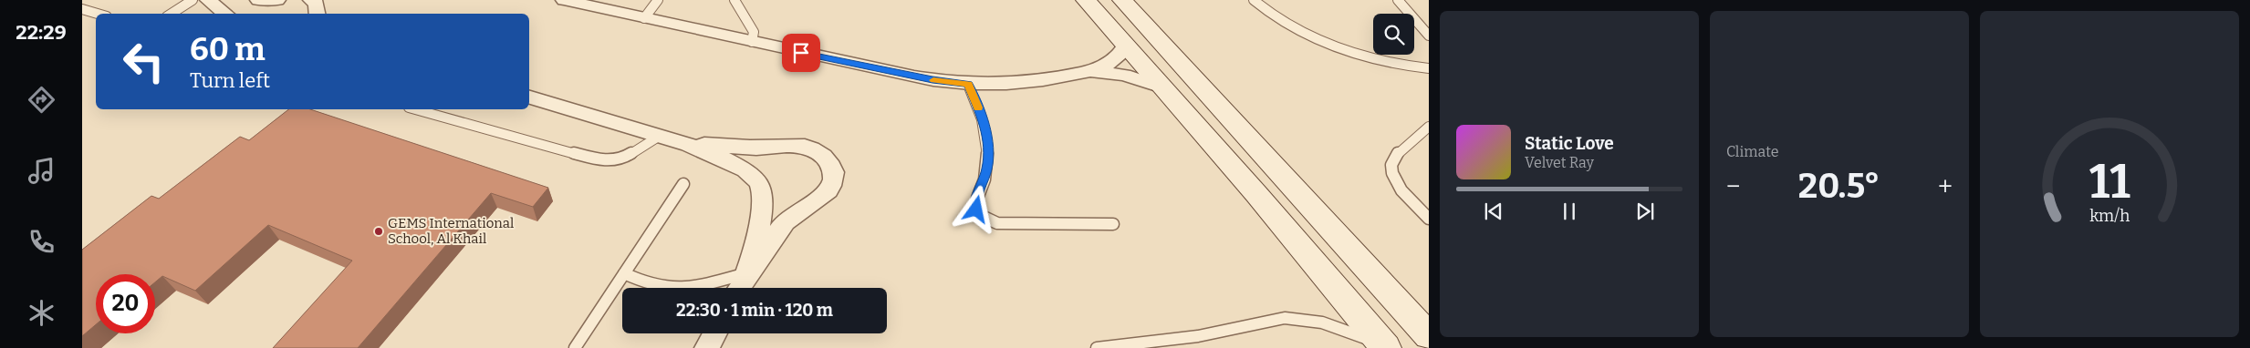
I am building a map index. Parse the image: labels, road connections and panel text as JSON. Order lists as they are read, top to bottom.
{
  "places": ["GEMS International School, Al Khail"],
  "page": {
    "tabs": "22:29",
    "tile": "Climate",
    "turn": ["60 m", "Turn left"],
    "song": ["Static Love", "Velvet Ray"],
    "heat": ["−", "20.5°", "+"],
    "limit": "20",
    "trip": "22:30 · 1 min · 120 m",
    "gauge": ["11", "km/h"]
  }
}
